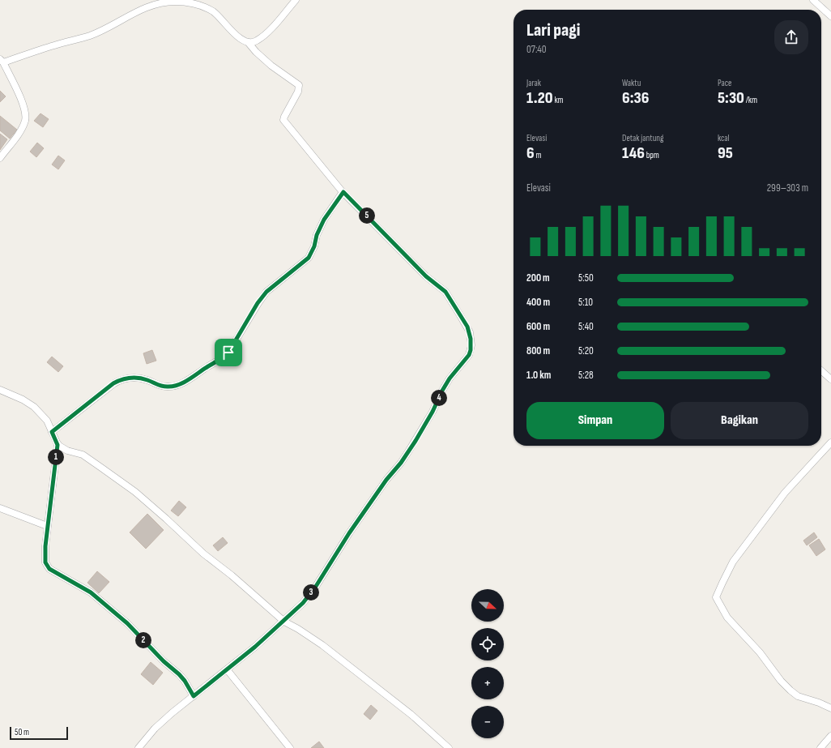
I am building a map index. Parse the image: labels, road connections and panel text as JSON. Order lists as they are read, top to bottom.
{
  "scale_bar": "50 m",
  "north": "right",
  "page": {
    "heading": ["Lari pagi", "07:40"],
    "stats": [
      ["Jarak", "1.20 km"],
      ["Waktu", "6:36"],
      ["Pace", "5:30 /km"],
      ["Elevasi", "6 m"],
      ["Detak jantung", "146 bpm"],
      ["kcal", "95"]
    ],
    "chart": ["Elevasi", "299–303 m"],
    "pins": [
      "5",
      "4",
      "1",
      "3",
      "2"
    ],
    "list": [
      {
        "name": "200 m",
        "note": "5:50"
      },
      {
        "name": "400 m",
        "note": "5:10"
      },
      {
        "name": "600 m",
        "note": "5:40"
      },
      {
        "name": "800 m",
        "note": "5:20"
      },
      {
        "name": "1.0 km",
        "note": "5:28"
      }
    ],
    "buttons": ["Simpan", "Bagikan"],
    "map_buttons": ["+", "−"],
    "scale": "50 m"
  }
}
